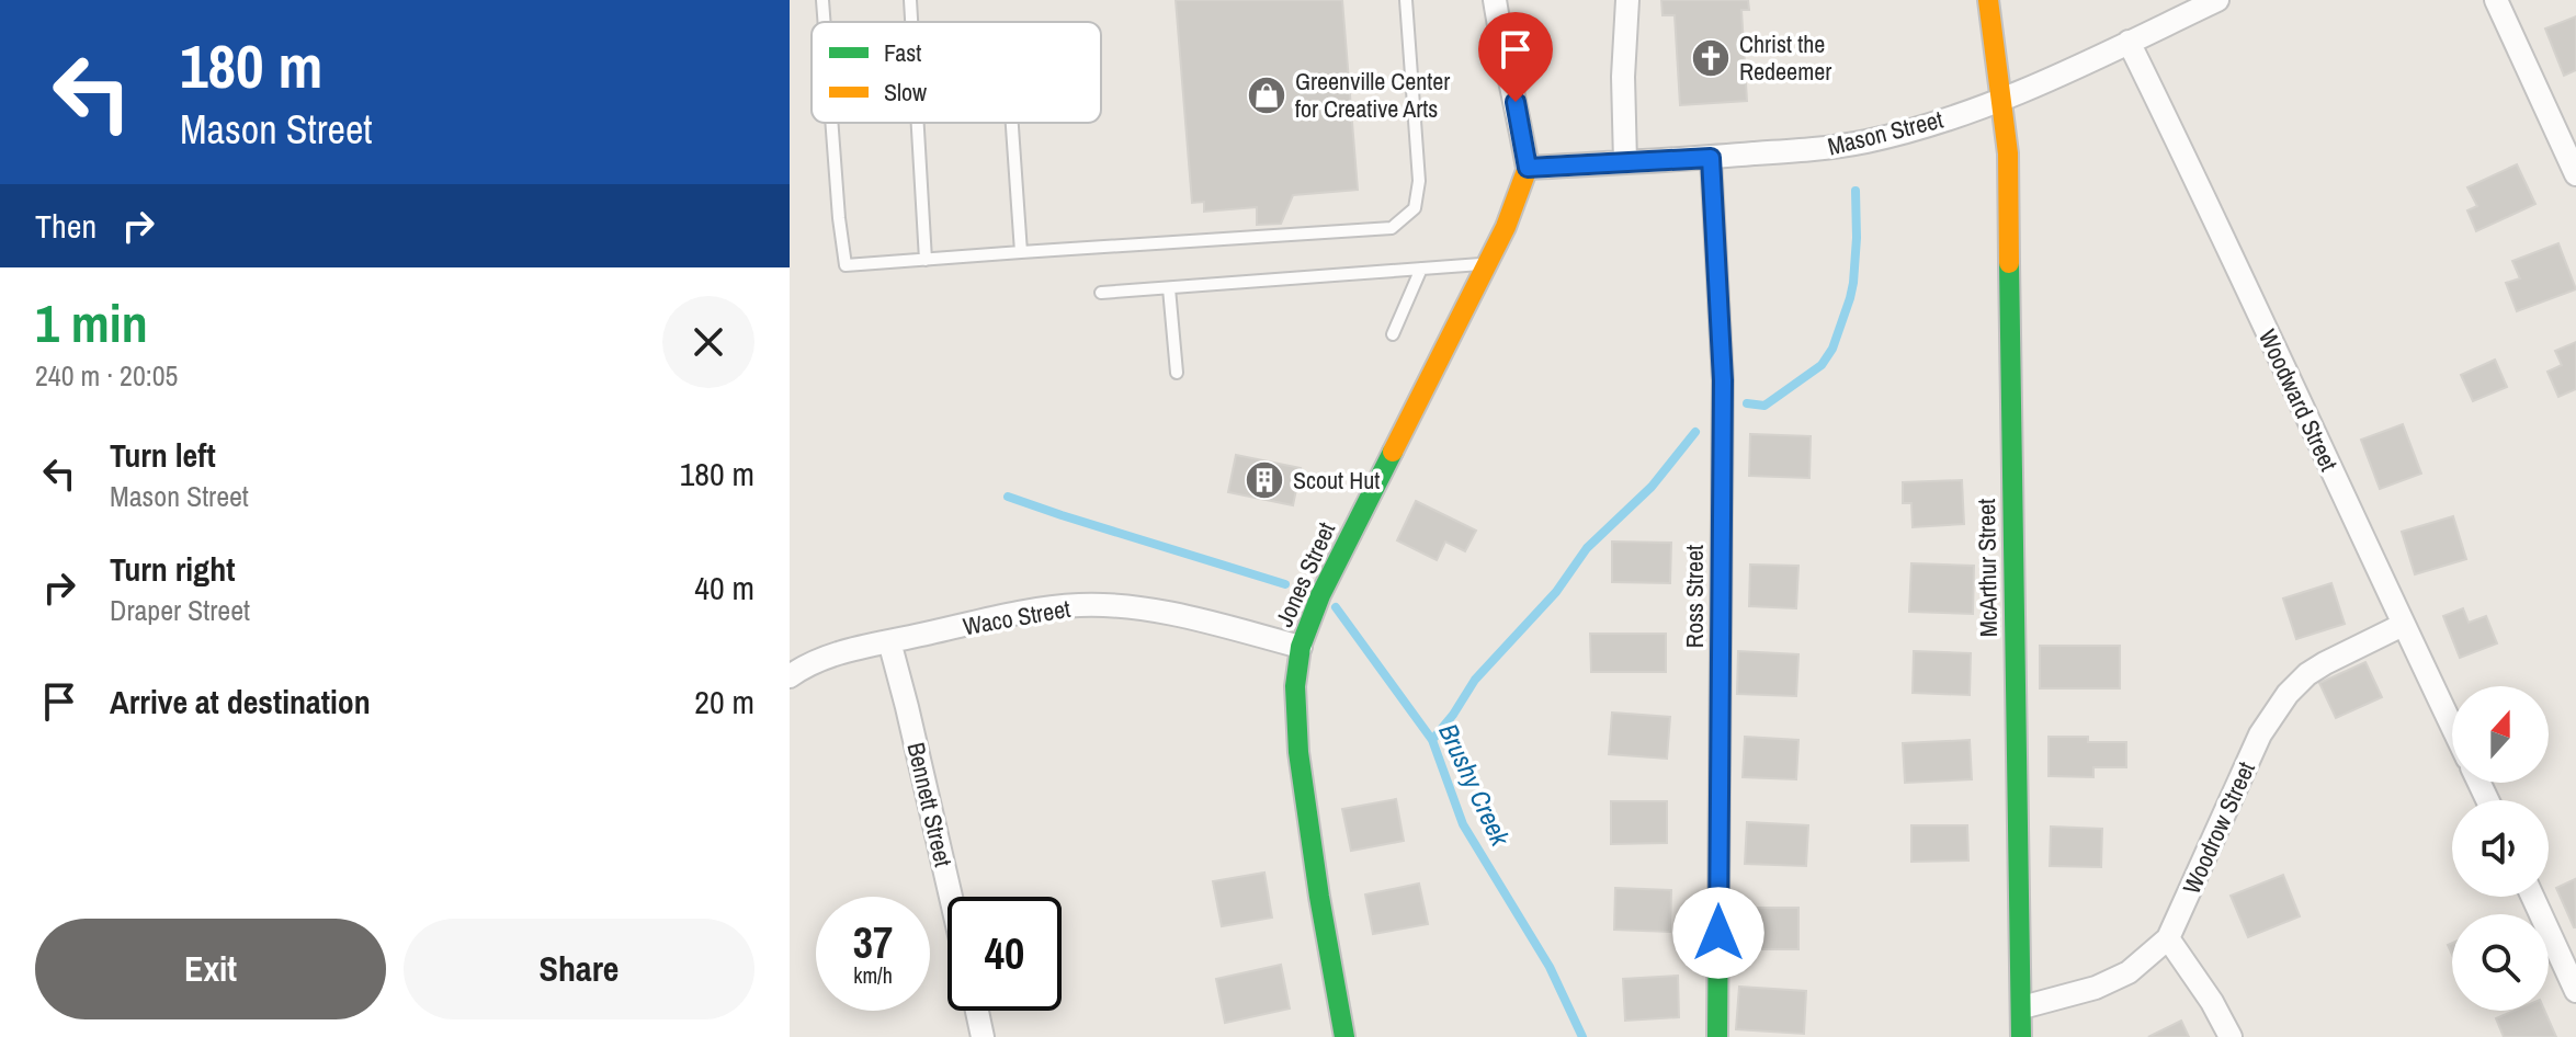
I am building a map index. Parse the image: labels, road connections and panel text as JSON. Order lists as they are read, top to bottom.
{
  "streets": {
    "street": [
      "Mason Street",
      "Woodward Street",
      "McArthur Street",
      "Jones Street",
      "Ross Street",
      "Waco Street",
      "Bennett Street",
      "Woodrow Street"
    ]
  },
  "crossings": [
    ["Mason Street", "Woodward Street"],
    ["Mason Street", "McArthur Street"],
    ["Mason Street", "Jones Street"],
    ["Mason Street", "Ross Street"],
    ["Woodward Street", "Woodrow Street"],
    ["McArthur Street", "Woodrow Street"],
    ["Jones Street", "Waco Street"],
    ["Waco Street", "Bennett Street"]
  ],
  "water": ["Brushy Creek"],
  "places": {
    "church": ["Christ the Redeemer"],
    "shop": ["Greenville Center for Creative Arts"],
    "building": ["Scout Hut"]
  },
  "legend": ["Fast", "Slow"],
  "north": "top",
  "page": {
    "turn": ["180 m", "Mason Street"],
    "then": "Then",
    "heading": ["1 min", "240 m · 20:05"],
    "list": [
      {
        "name": "Turn left",
        "note": "Mason Street",
        "value": "180 m"
      },
      {
        "name": "Turn right",
        "note": "Draper Street",
        "value": "40 m"
      },
      {
        "name": "Arrive at destination",
        "value": "20 m"
      }
    ],
    "speed": "37 km/h",
    "limit": "40",
    "buttons": ["Exit", "Share"]
  }
}
